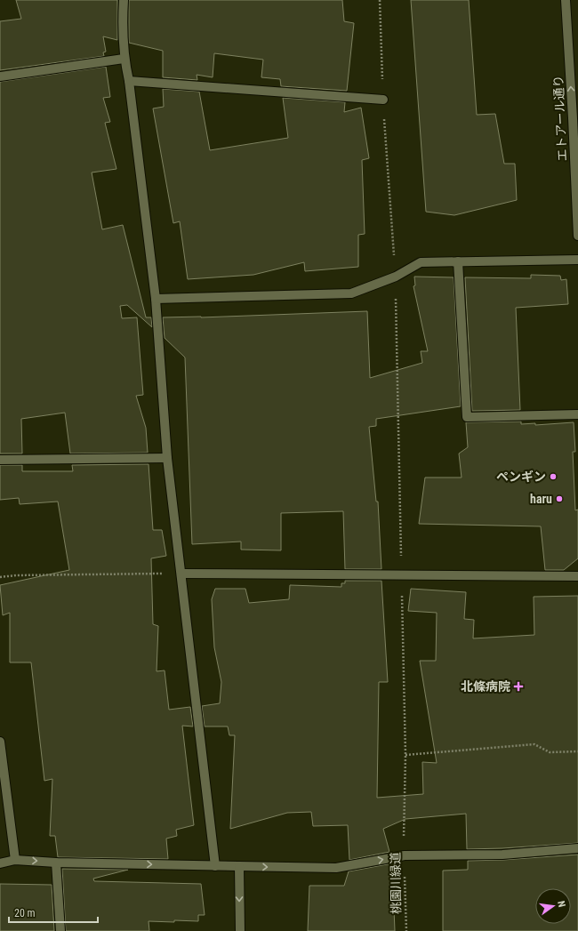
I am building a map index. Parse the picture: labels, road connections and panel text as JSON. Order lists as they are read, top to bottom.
{
  "streets": {
    "street": ["エトアール通り"],
    "path": ["桃園川緑道"]
  },
  "one_way": ["エトアール通り"],
  "places": {
    "other": ["ペンギン", "haru"],
    "health": ["北條病院"]
  },
  "scale_bar": "20 m",
  "north": "right"
}
